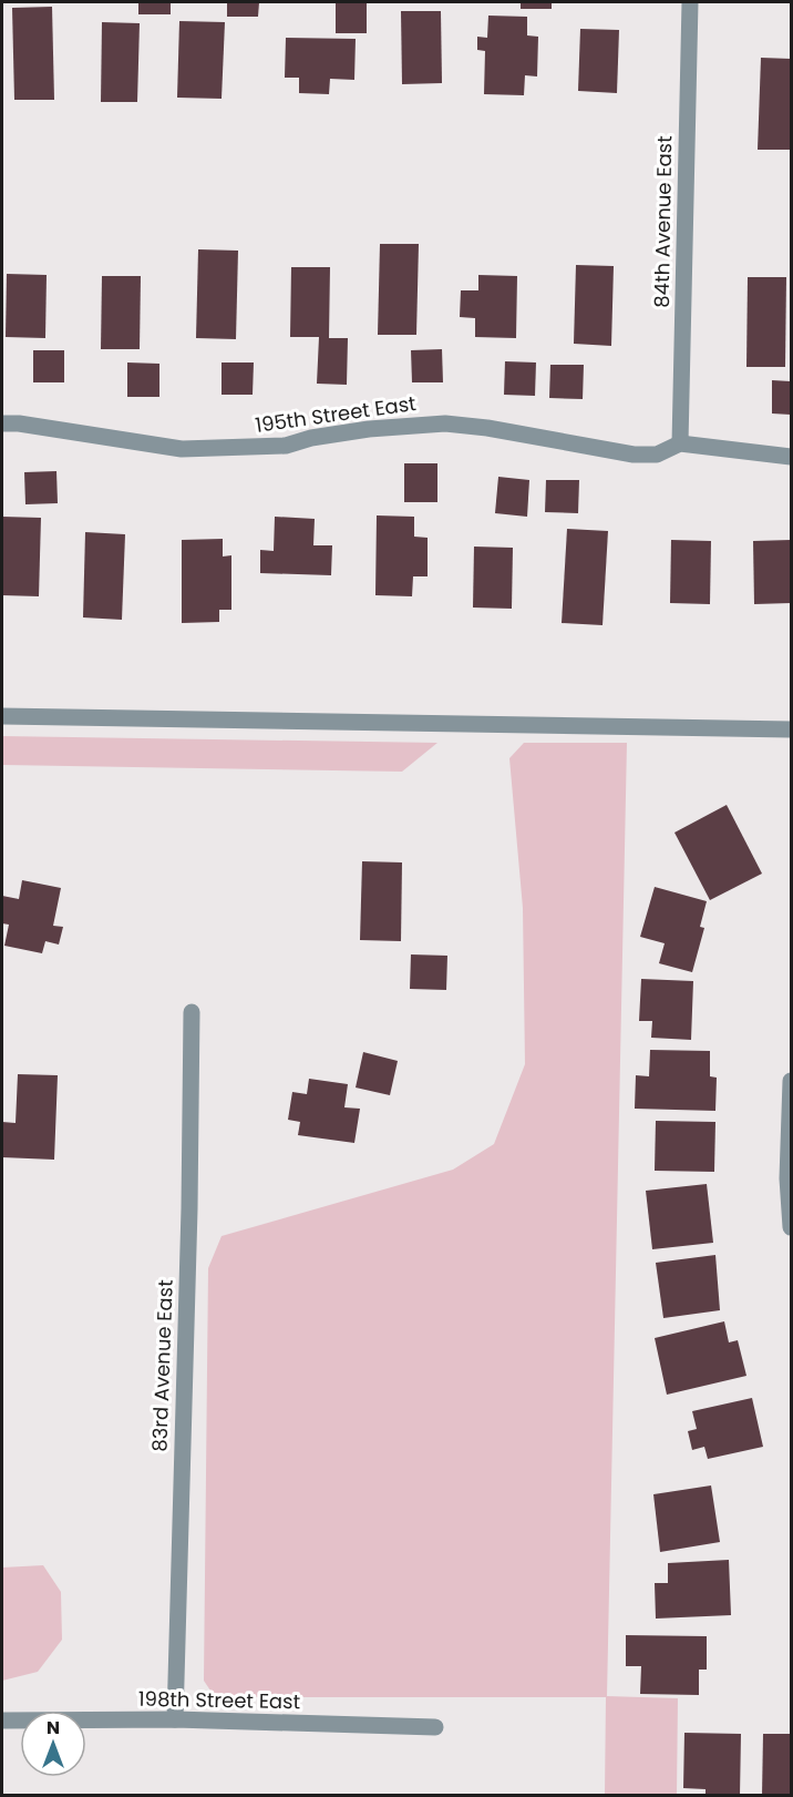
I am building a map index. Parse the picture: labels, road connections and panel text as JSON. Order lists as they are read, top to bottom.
{
  "streets": {
    "street": [
      "84th Avenue East",
      "195th Street East",
      "83rd Avenue East",
      "198th Street East"
    ]
  },
  "crossings": [
    ["84th Avenue East", "195th Street East"],
    ["83rd Avenue East", "198th Street East"]
  ],
  "north": "top"
}
